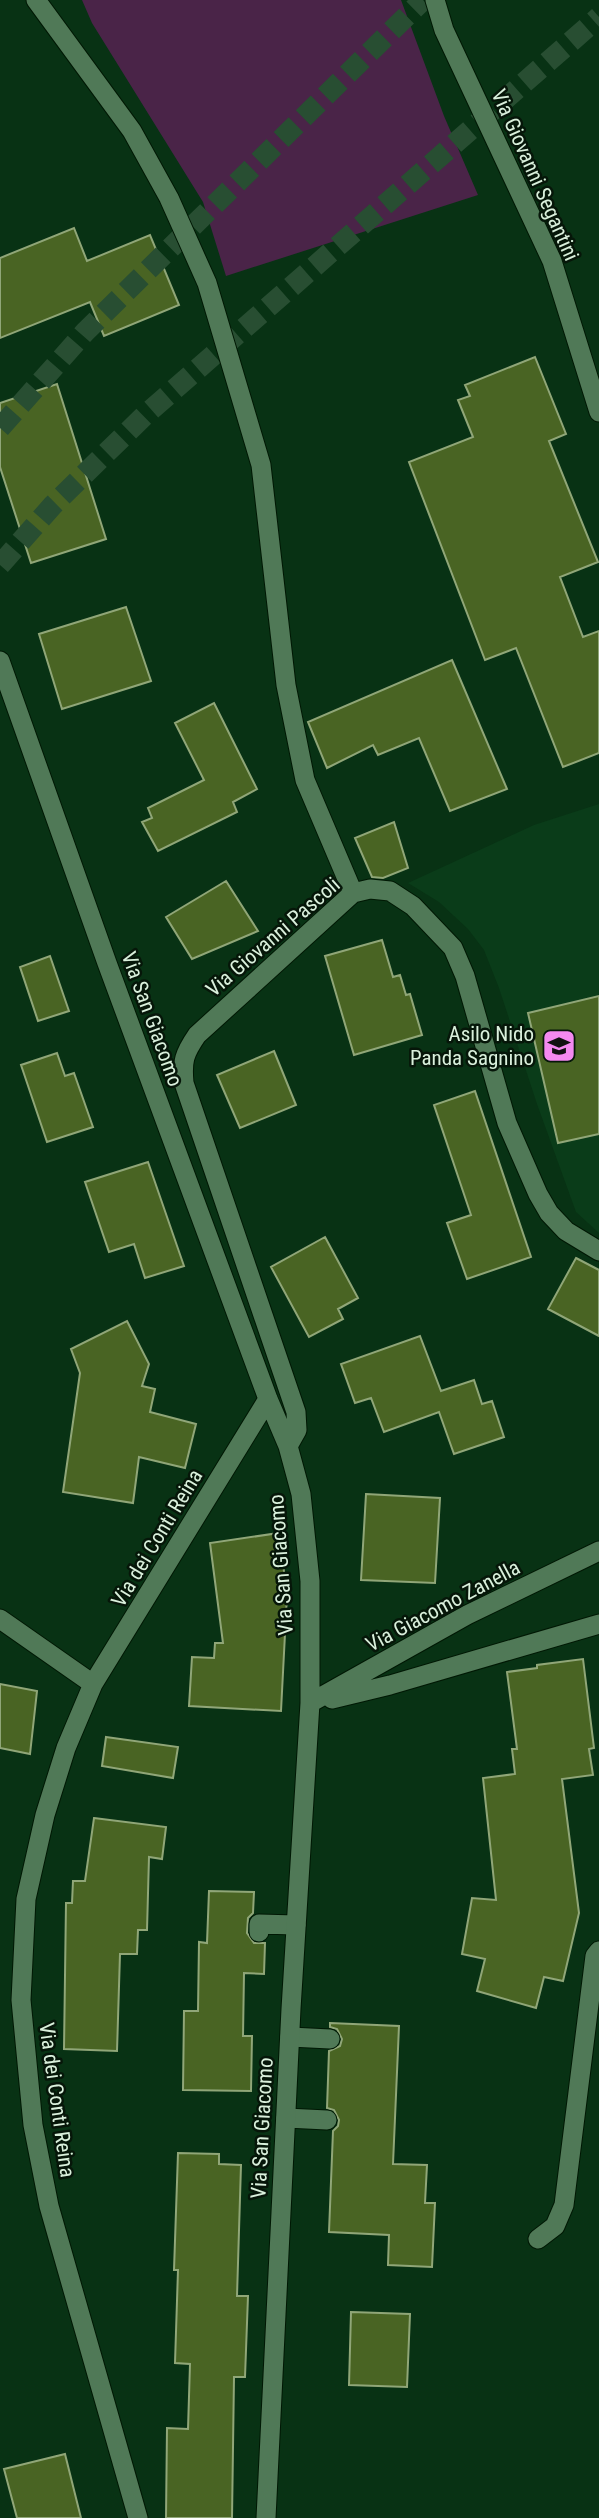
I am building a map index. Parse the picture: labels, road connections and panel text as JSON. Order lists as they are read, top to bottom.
{
  "streets": {
    "street": [
      "Via Giovanni Segantini",
      "Via Giovanni Pascoli",
      "Via San Giacomo",
      "Via dei Conti Reina",
      "Via Giacomo Zanella"
    ]
  },
  "crossings": [
    ["Via Giovanni Pascoli", "Via San Giacomo"],
    ["Via San Giacomo", "Via dei Conti Reina"],
    ["Via San Giacomo", "Via Giacomo Zanella"]
  ],
  "places": {
    "school or university": ["Asilo Nido Panda Sagnino"]
  }
}
